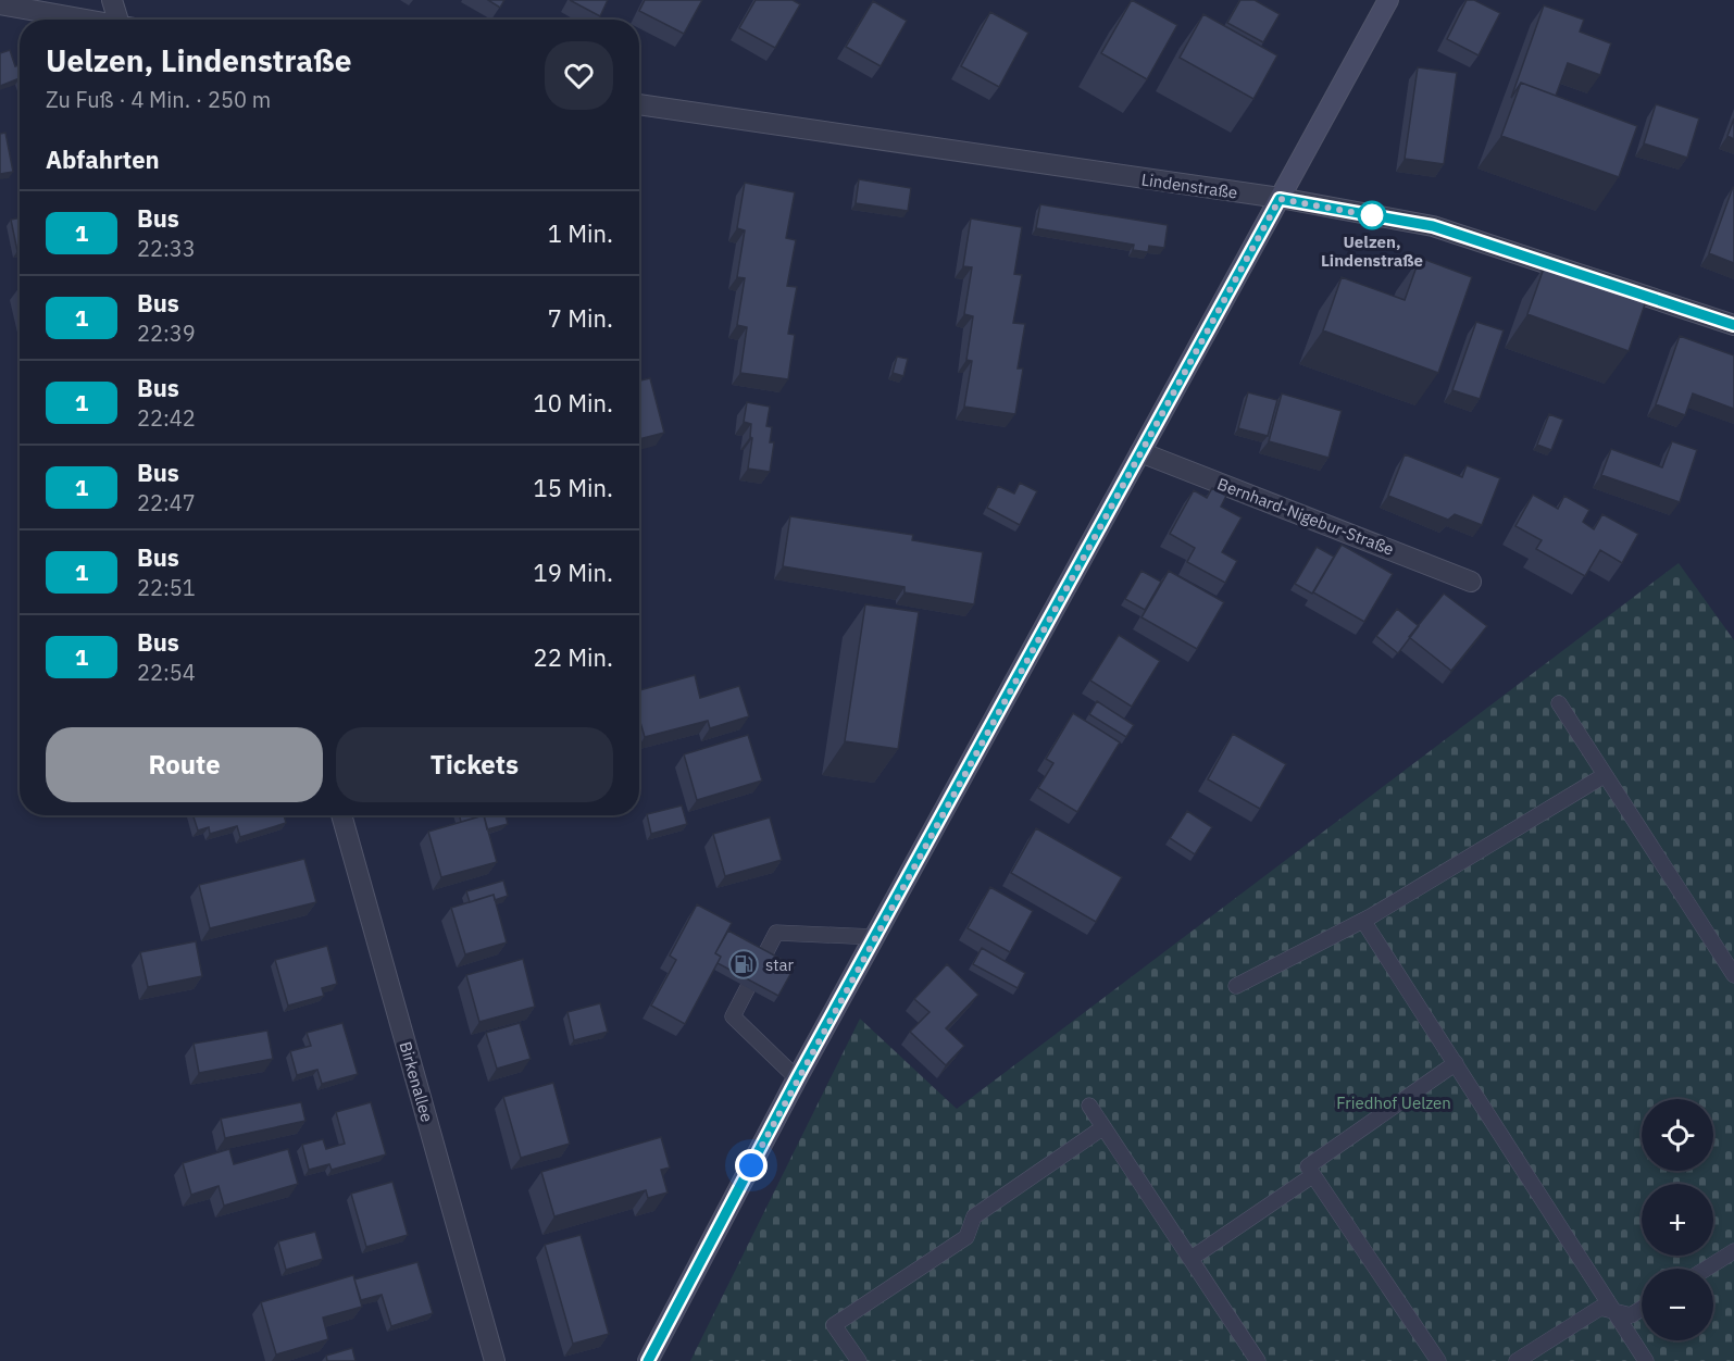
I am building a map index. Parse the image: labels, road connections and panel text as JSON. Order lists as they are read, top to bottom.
{
  "streets": {
    "street": ["Lindenstraße", "Bernhard-Nigebur-Straße", "Birkenallee"]
  },
  "parks": ["Friedhof Uelzen"],
  "places": {
    "other": ["Uelzen, Lindenstraße"],
    "fuel station": ["star"]
  },
  "lines": ["bus line 1"],
  "page": {
    "heading": [
      ["Uelzen, Lindenstraße", "Zu Fuß · 4 Min. · 250 m"],
      "Abfahrten"
    ],
    "list": [
      {
        "mark": "1",
        "name": "Bus",
        "note": "22:33",
        "value": "1 Min."
      },
      {
        "mark": "1",
        "name": "Bus",
        "note": "22:39",
        "value": "7 Min."
      },
      {
        "mark": "1",
        "name": "Bus",
        "note": "22:42",
        "value": "10 Min."
      },
      {
        "mark": "1",
        "name": "Bus",
        "note": "22:47",
        "value": "15 Min."
      },
      {
        "mark": "1",
        "name": "Bus",
        "note": "22:51",
        "value": "19 Min."
      },
      {
        "mark": "1",
        "name": "Bus",
        "note": "22:54",
        "value": "22 Min."
      }
    ],
    "buttons": ["Route", "Tickets"],
    "map_buttons": ["+", "−"]
  }
}
